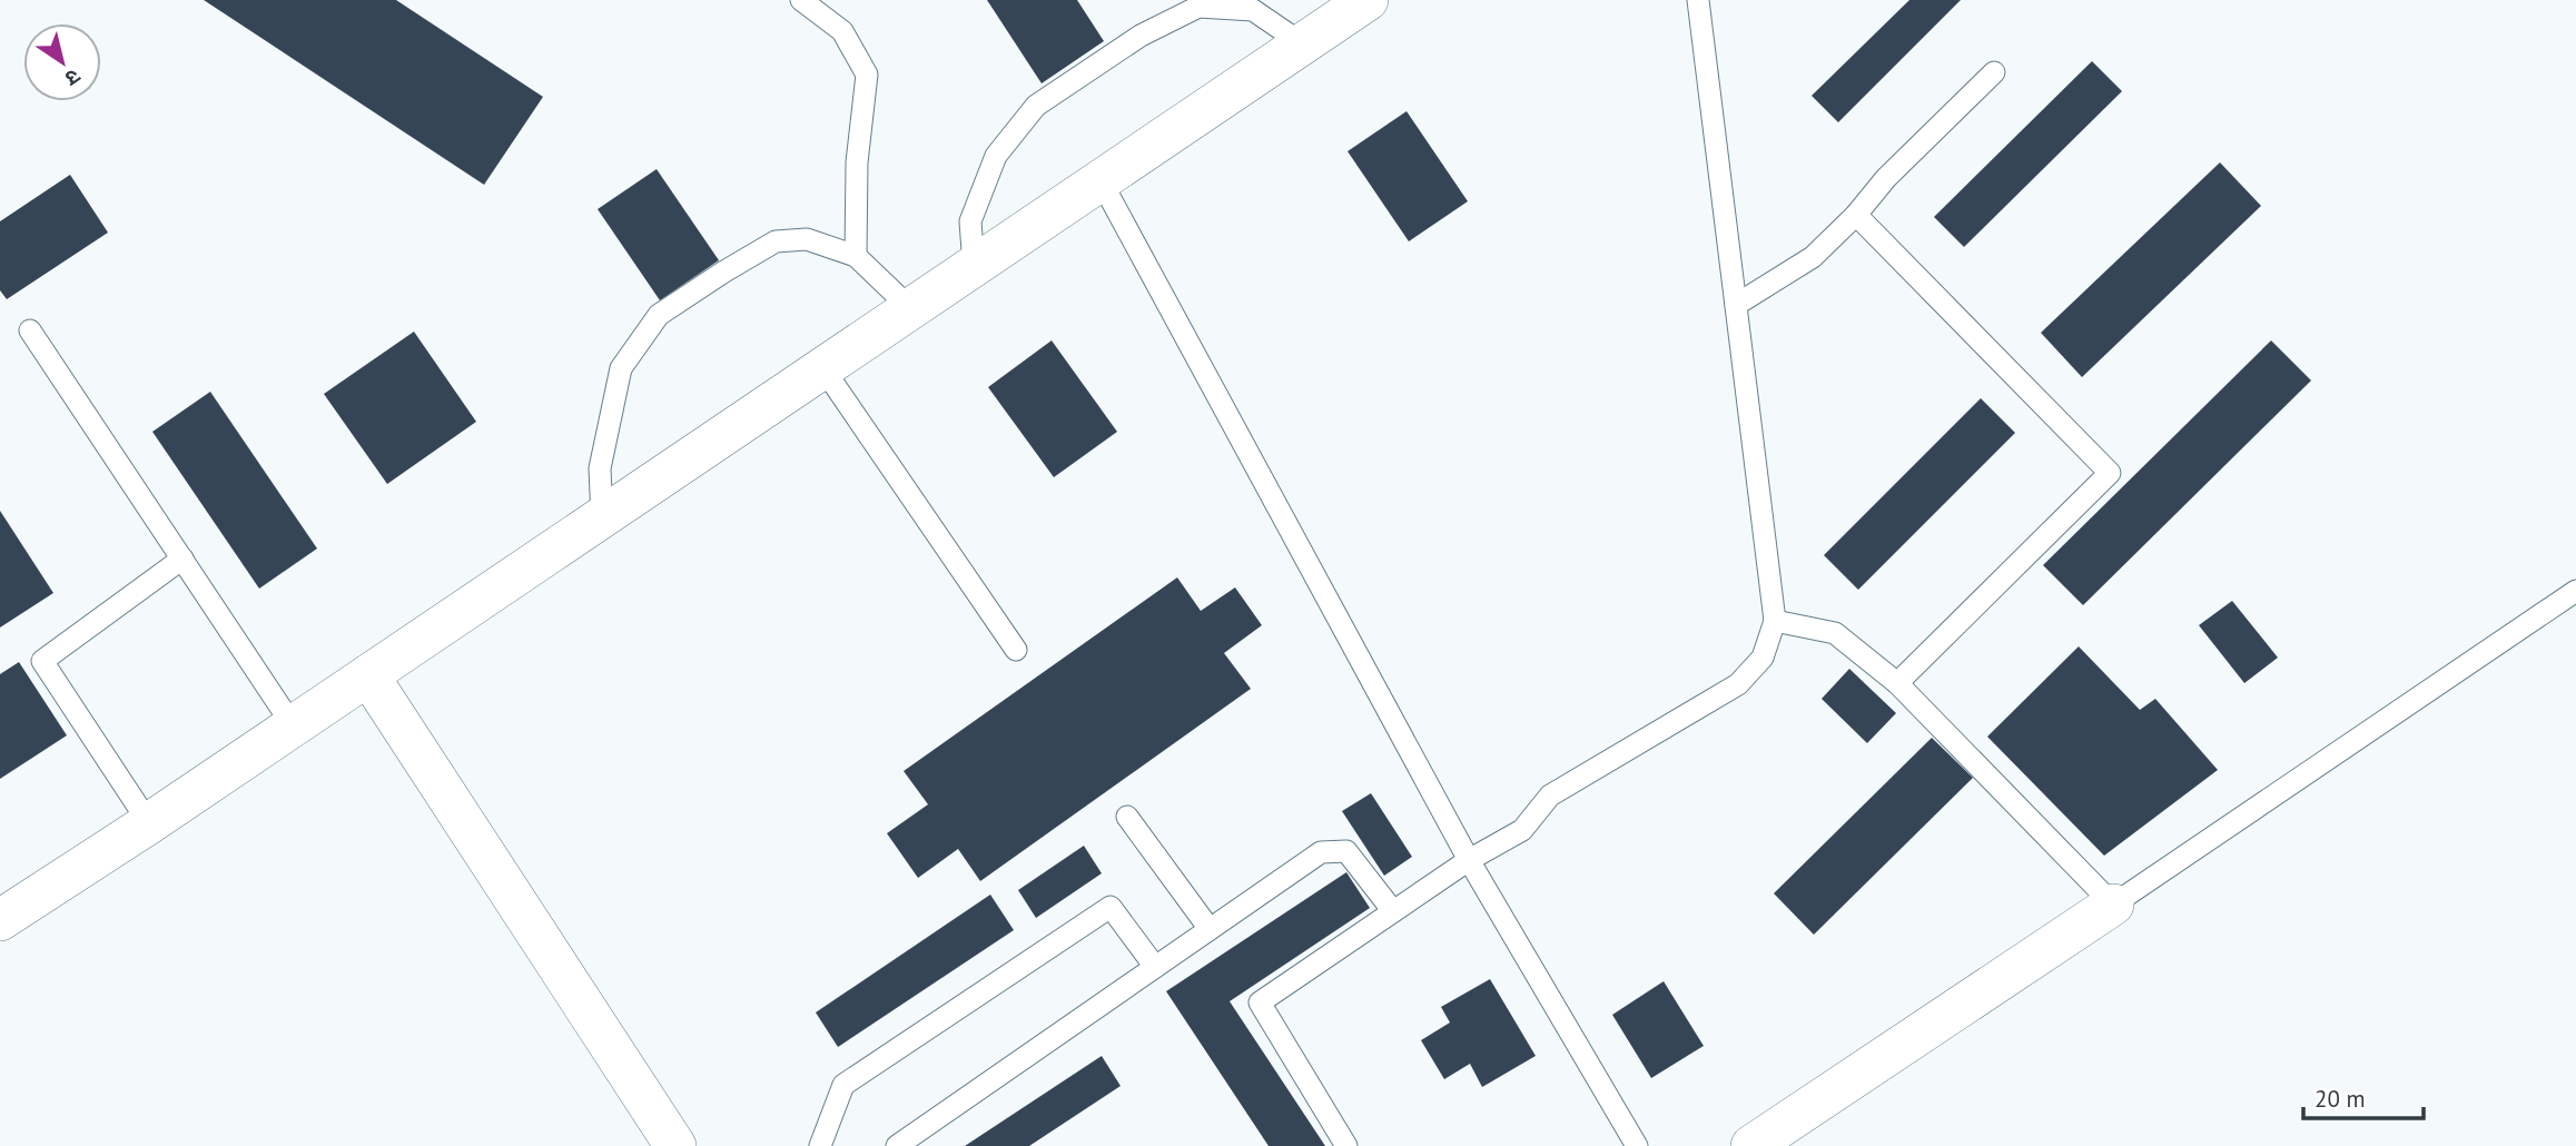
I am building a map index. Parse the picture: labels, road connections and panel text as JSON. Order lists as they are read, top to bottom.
{
  "scale_bar": "20 m",
  "north": "bottom right"
}
